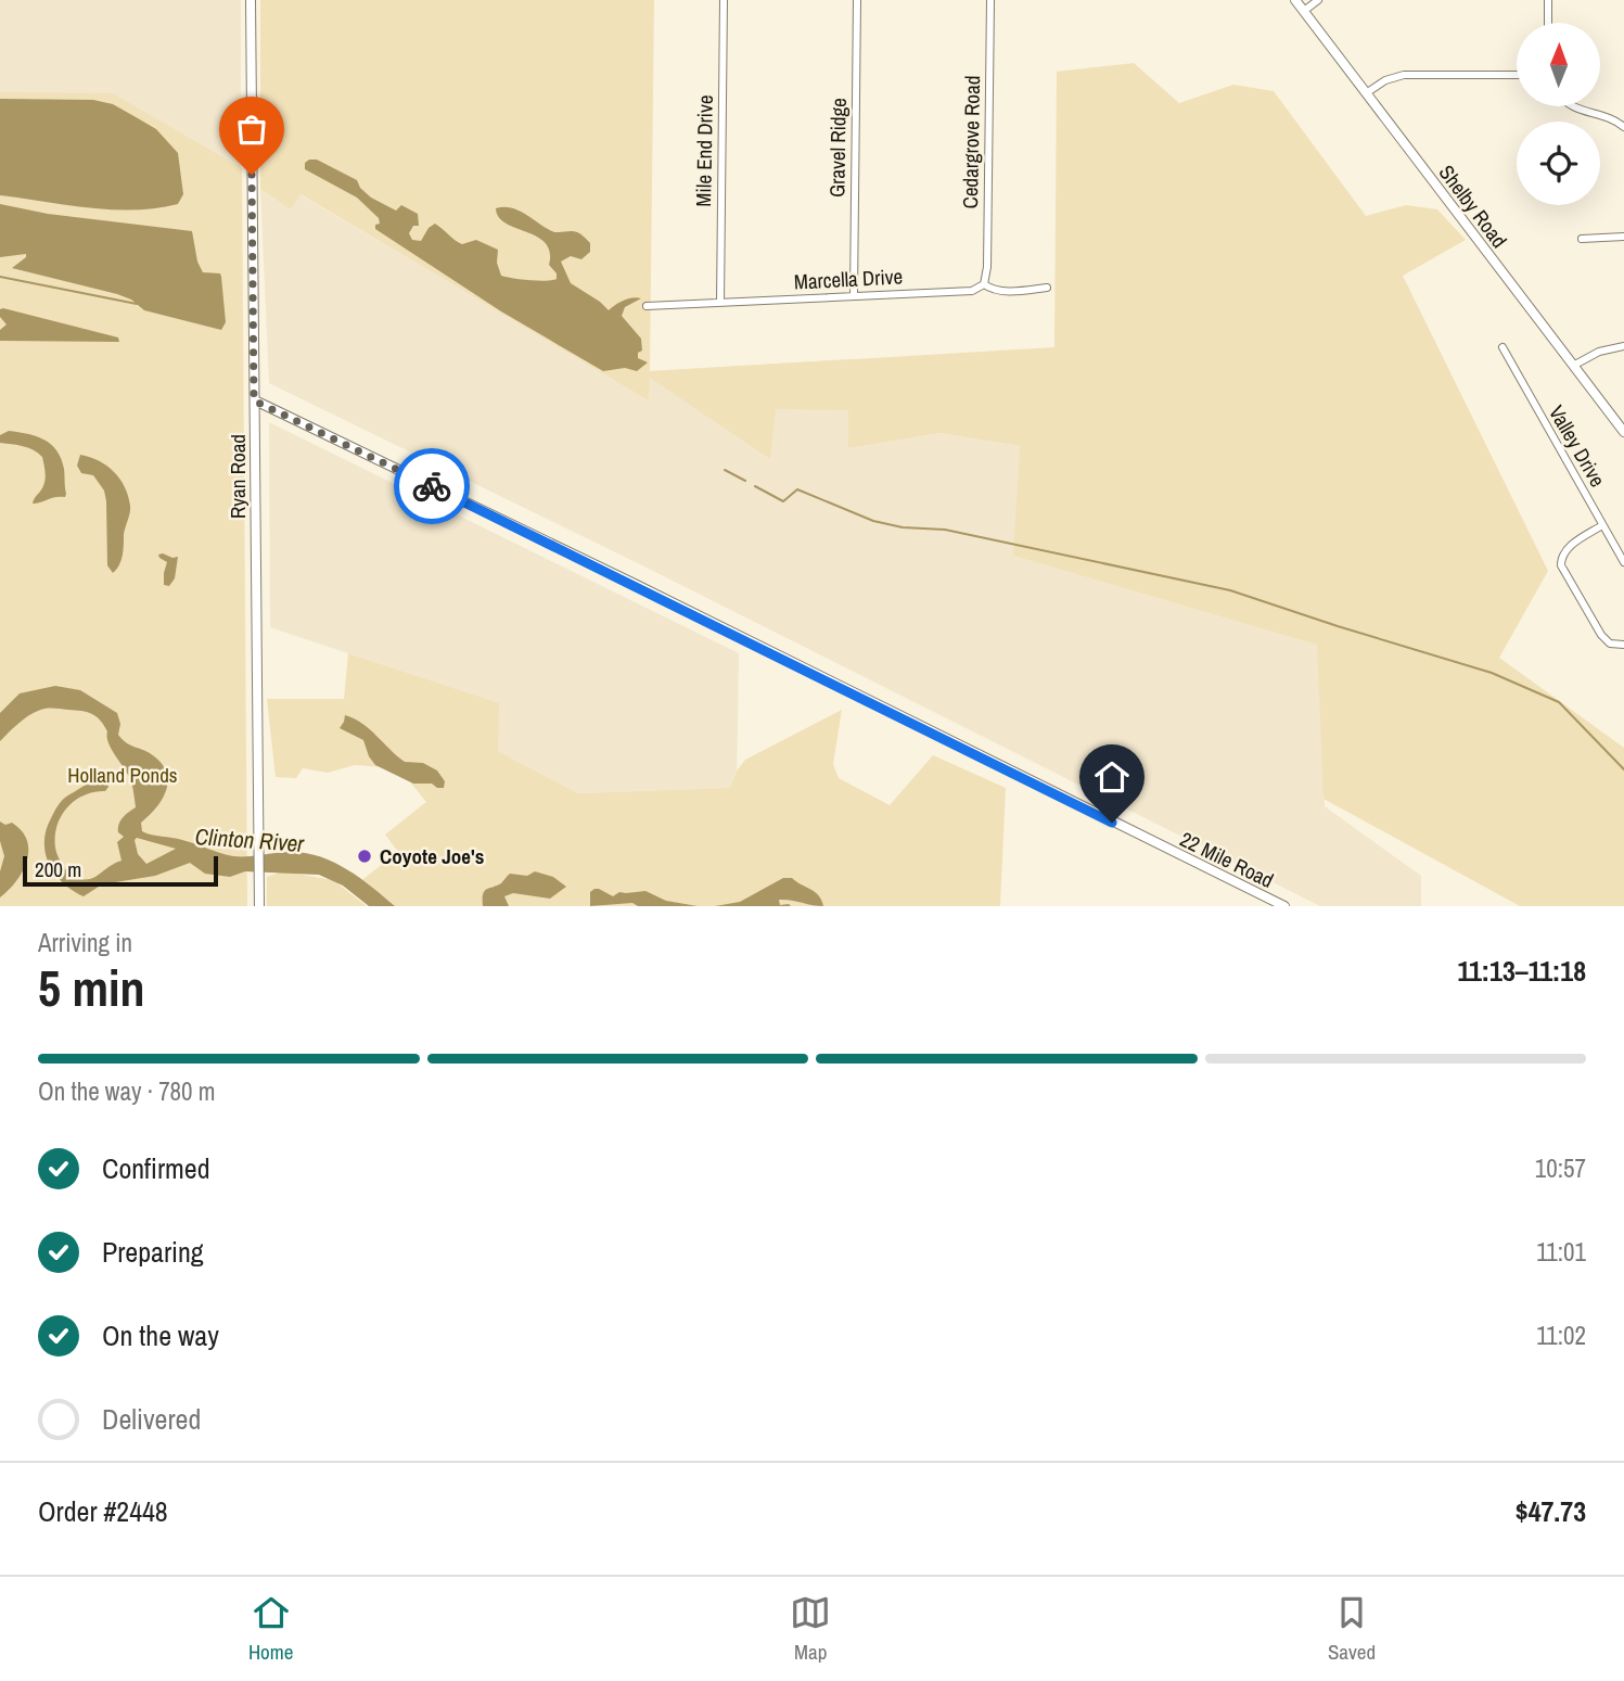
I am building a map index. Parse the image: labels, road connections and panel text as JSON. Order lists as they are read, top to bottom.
{
  "streets": {
    "street": [
      "Cedargrove Road",
      "Gravel Ridge",
      "Mile End Drive",
      "Shelby Road",
      "Marcella Drive",
      "Valley Drive",
      "Ryan Road",
      "22 Mile Road"
    ]
  },
  "crossings": [
    ["Cedargrove Road", "Marcella Drive"],
    ["Gravel Ridge", "Marcella Drive"],
    ["Mile End Drive", "Marcella Drive"],
    ["Ryan Road", "22 Mile Road"]
  ],
  "water": ["Clinton River"],
  "parks": ["Holland Ponds"],
  "places": ["Coyote Joe's"],
  "scale_bar": "200 m",
  "north": "top",
  "page": {
    "scale": "200 m",
    "heading": ["5 min", "Arriving in", "11:13–11:18"],
    "panel": ["Order #2448", "$47.73"],
    "bar": "On the way · 780 m",
    "list": [
      ["Confirmed", "10:57"],
      ["Preparing", "11:01"],
      ["On the way", "11:02"],
      "Delivered"
    ],
    "tabs": ["Home", "Map", "Saved"]
  }
}
